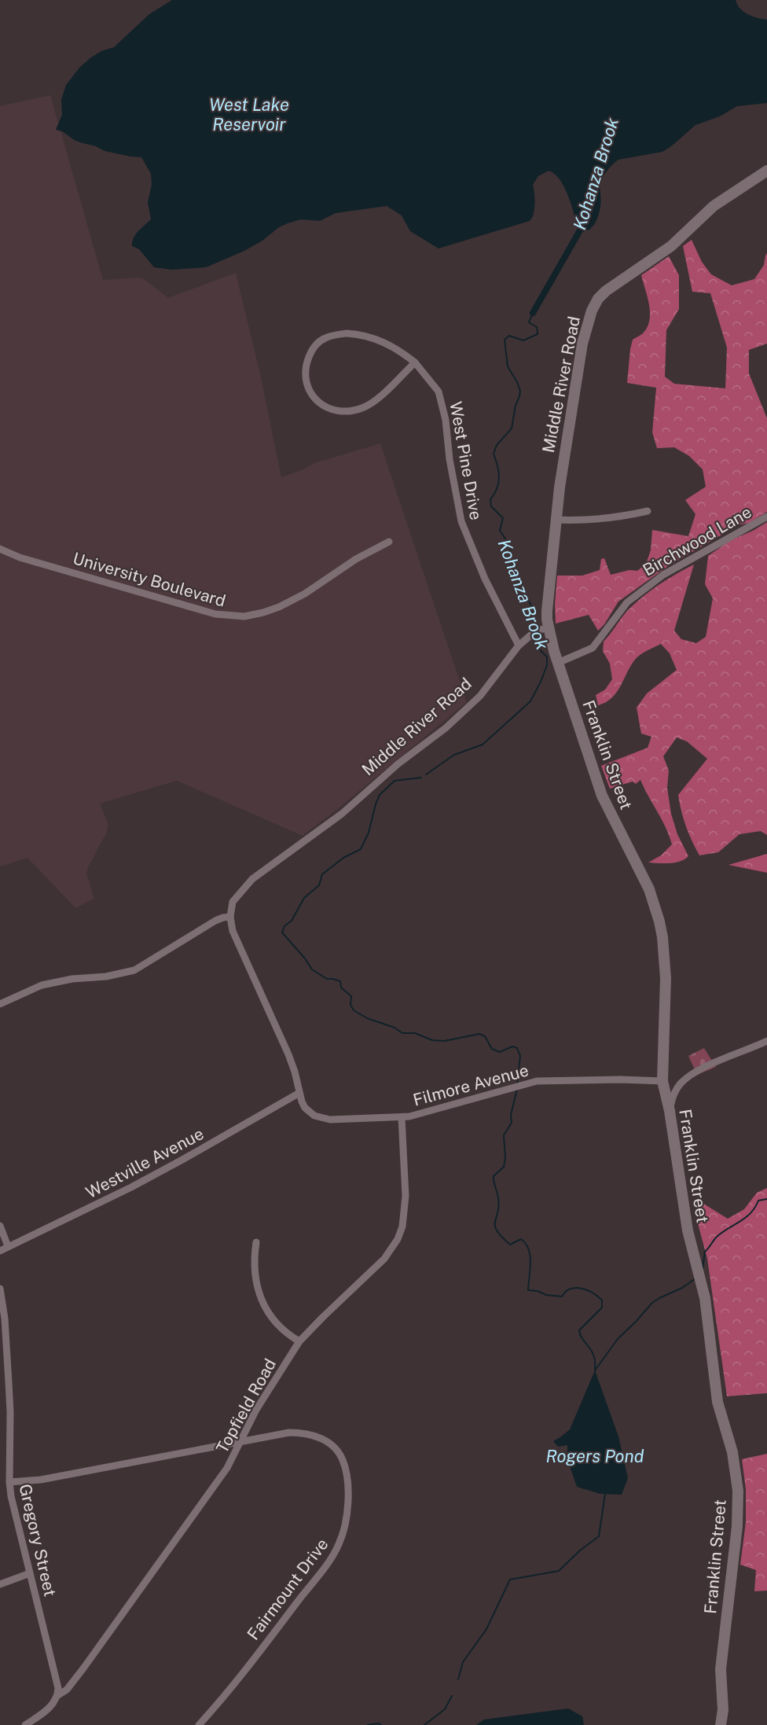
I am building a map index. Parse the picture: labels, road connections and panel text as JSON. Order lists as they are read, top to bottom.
{
  "streets": {
    "main road": ["Middle River Road", "Franklin Street"],
    "street": [
      "West Pine Drive",
      "Birchwood Lane",
      "University Boulevard",
      "Filmore Avenue",
      "Westville Avenue",
      "Topfield Road",
      "Gregory Street",
      "Fairmount Drive"
    ]
  },
  "crossings": [
    ["Middle River Road", "West Pine Drive"],
    ["Middle River Road", "Franklin Street"],
    ["Birchwood Lane", "Franklin Street"],
    ["Franklin Street", "Filmore Avenue"],
    ["Filmore Avenue", "Westville Avenue"],
    ["Filmore Avenue", "Topfield Road"],
    ["Topfield Road", "Gregory Street"],
    ["Topfield Road", "Fairmount Drive"],
    ["Gregory Street", "Fairmount Drive"]
  ],
  "water": ["West Lake Reservoir", "Kohanza Brook", "Rogers Pond"]
}
